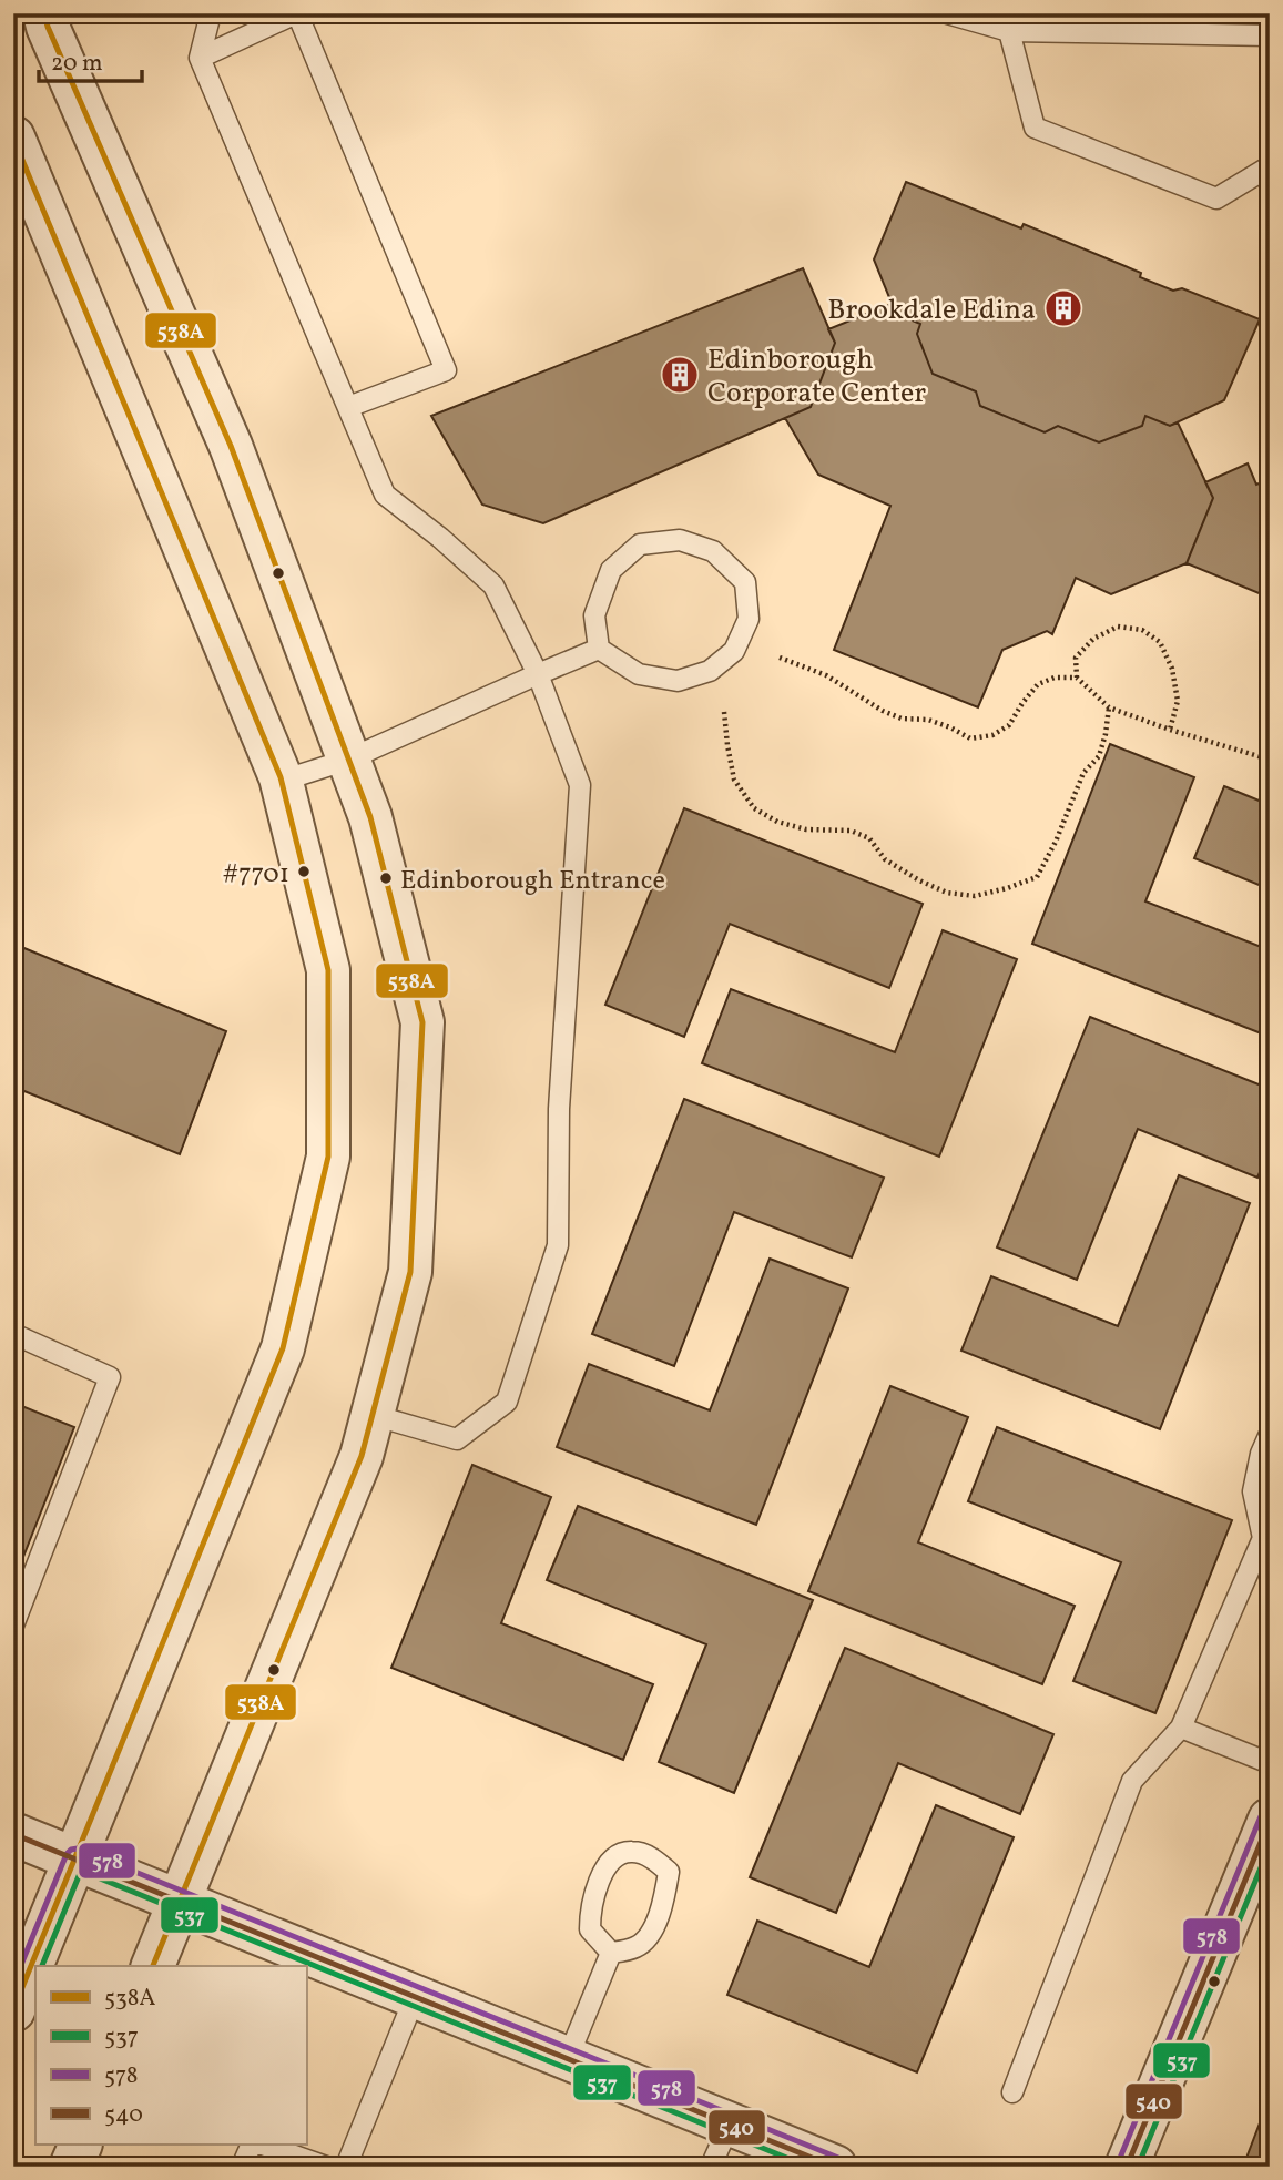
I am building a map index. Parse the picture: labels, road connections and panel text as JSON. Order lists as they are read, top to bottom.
{
  "places": {
    "building": ["Brookdale Edina", "Edinborough Corporate Center"],
    "other": ["#7701", "Edinborough Entrance"]
  },
  "lines": [
    "transit line 538A",
    "transit line 578",
    "transit line 540",
    "transit line 537"
  ],
  "legend": [
    "538A",
    "537",
    "578",
    "540"
  ],
  "scale_bar": "20 m"
}
